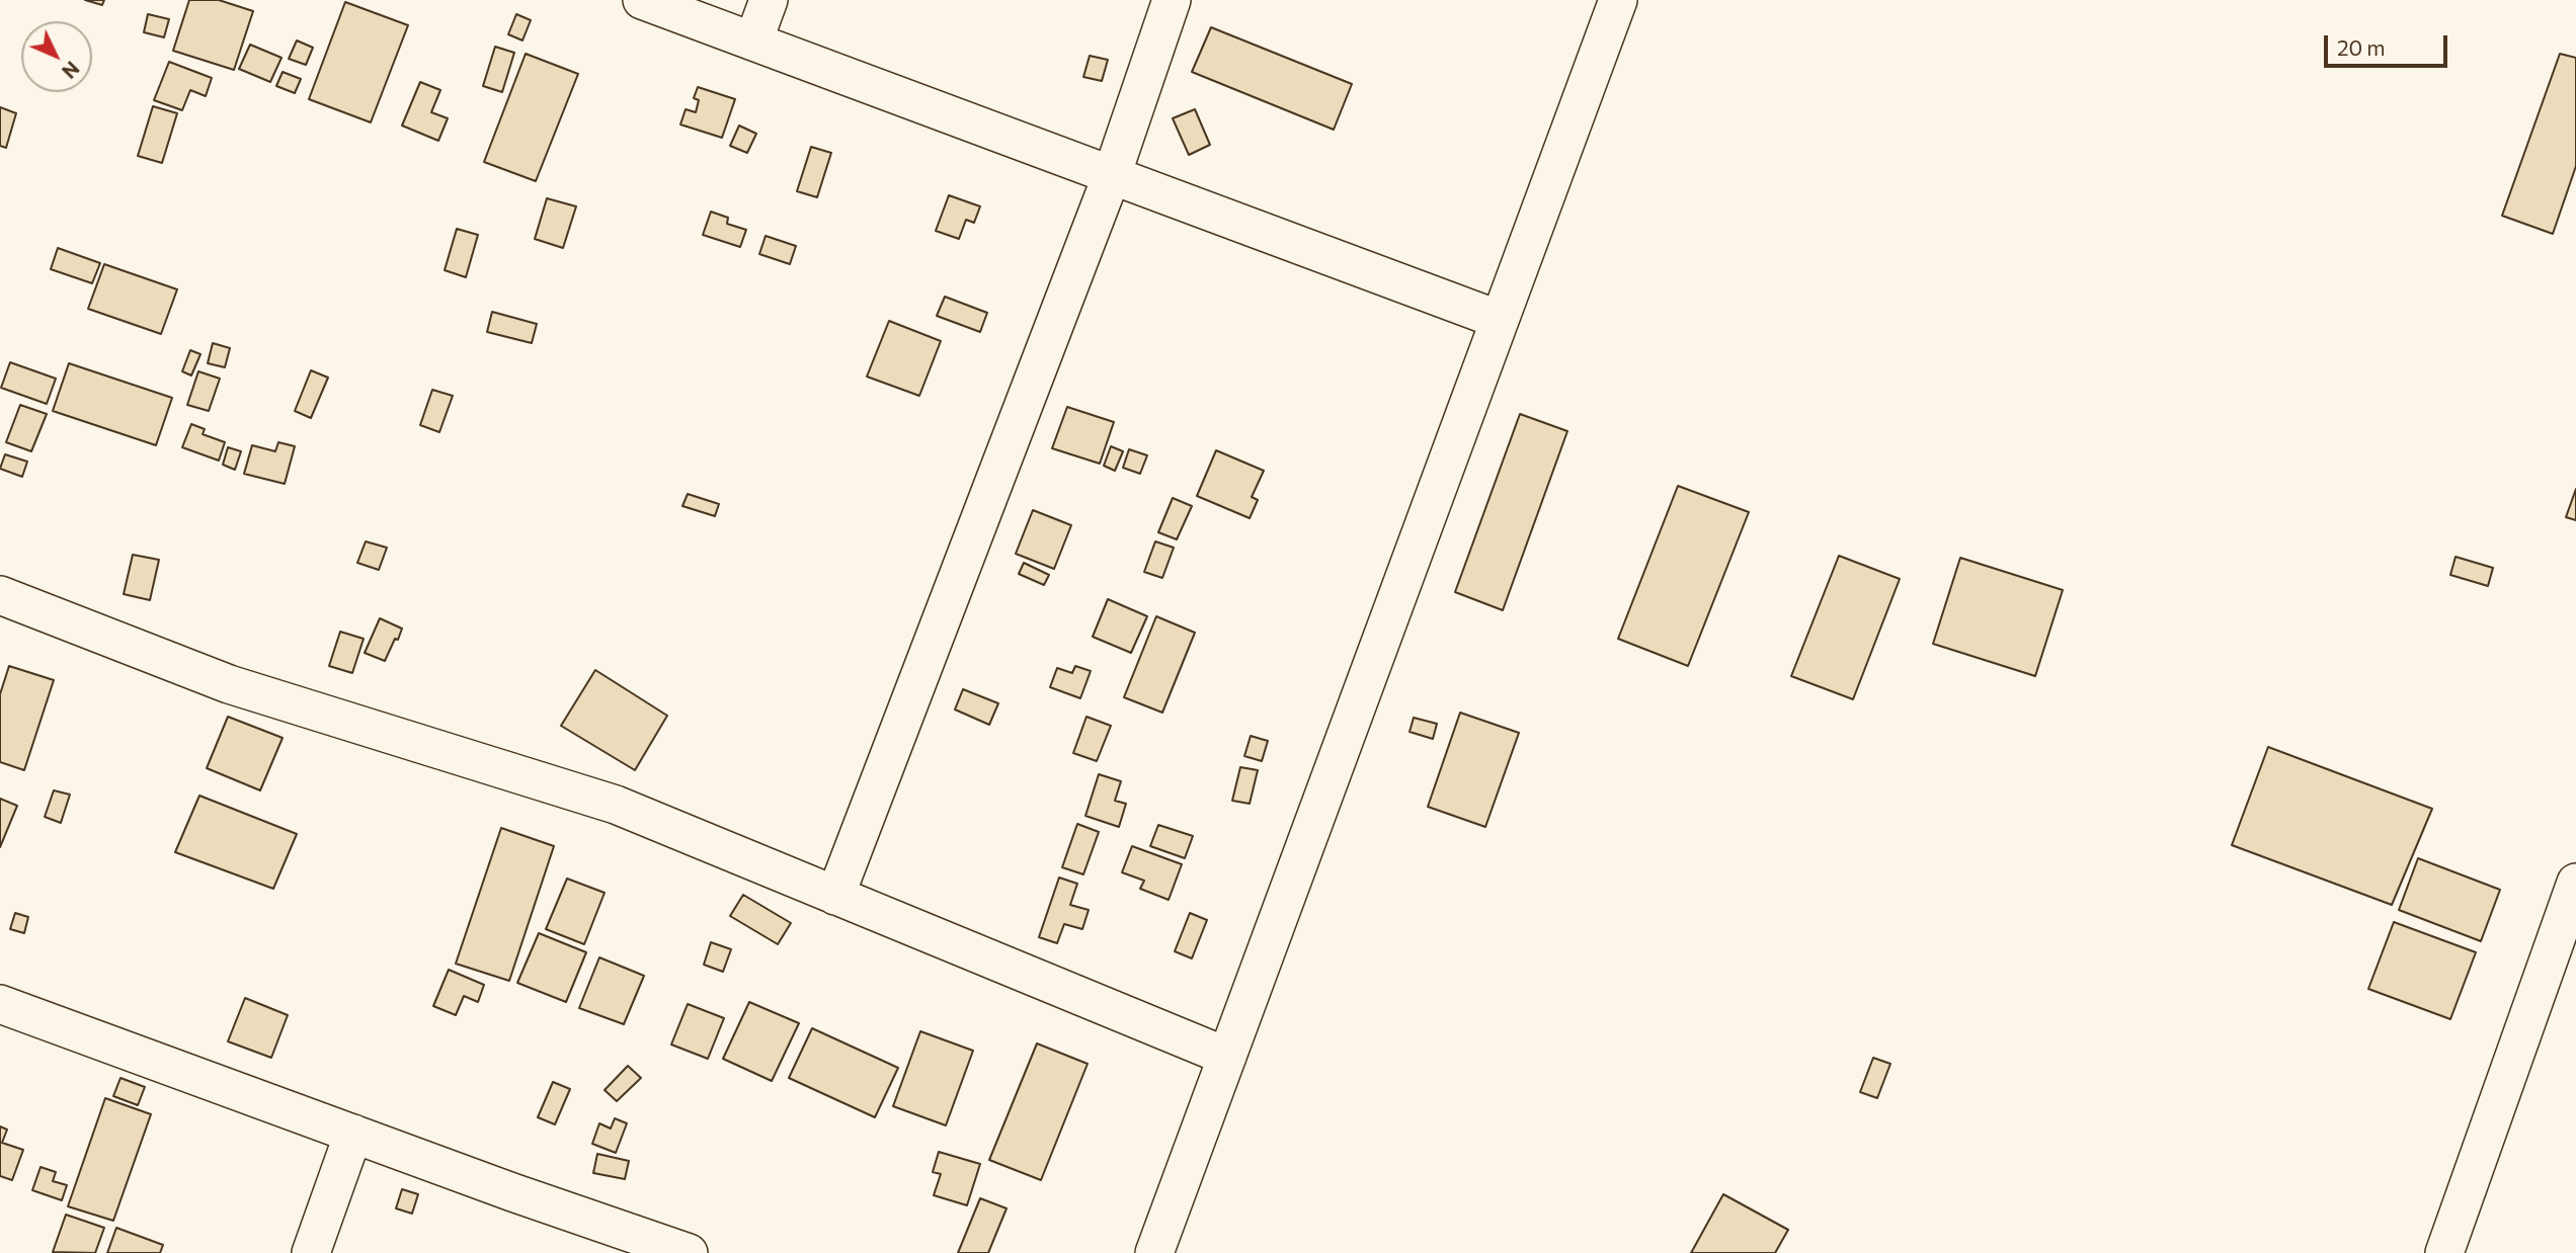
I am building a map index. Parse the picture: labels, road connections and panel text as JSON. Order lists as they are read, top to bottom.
{
  "scale_bar": "20 m",
  "north": "bottom right"
}
